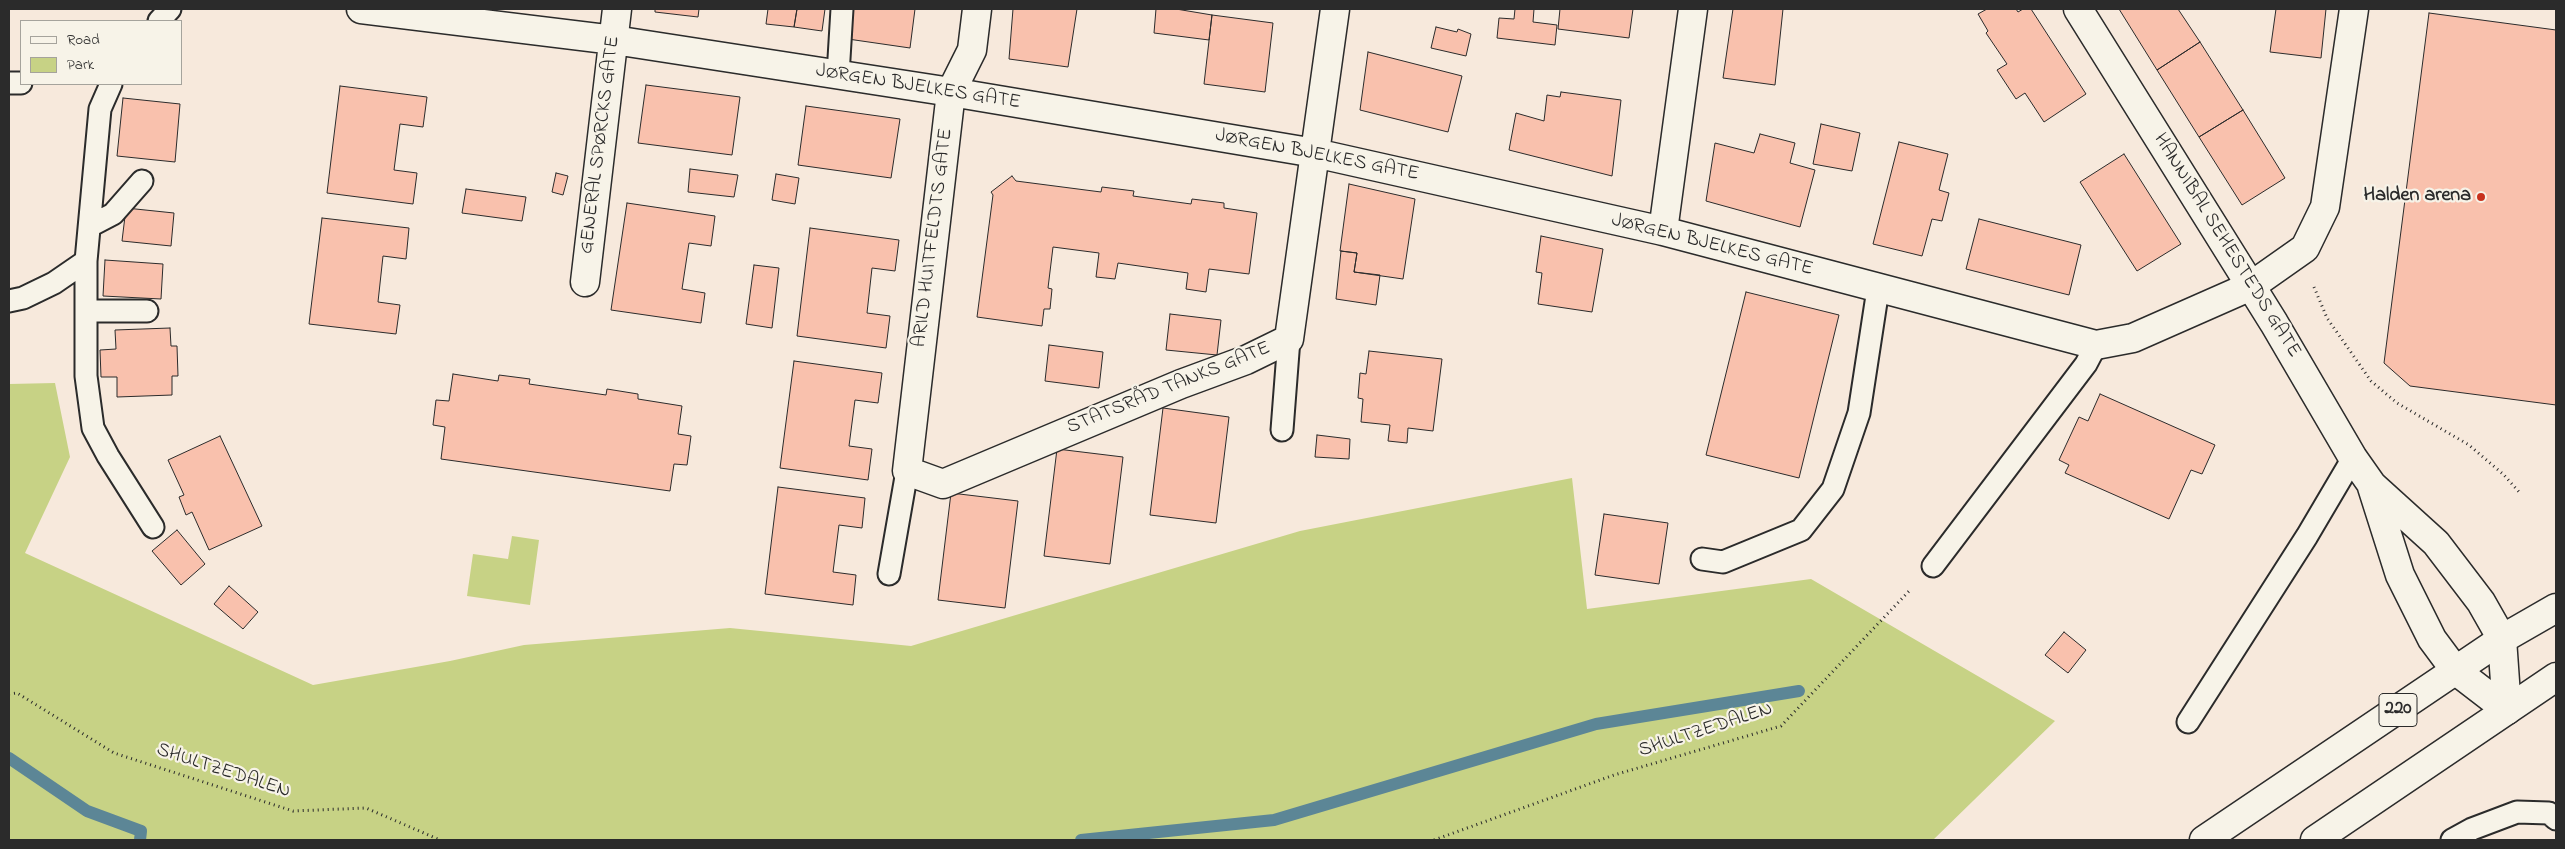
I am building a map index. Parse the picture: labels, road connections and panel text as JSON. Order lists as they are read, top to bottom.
{
  "streets": {
    "street": [
      "JØRGEN BJELKES GATE",
      "GENERAL SPØRCKS GATE",
      "ARILD HUITFELDTS GATE",
      "HANNIBAL SEHESTEDS GATE",
      "STATSRÅD TANKS GATE",
      "220"
    ],
    "path": ["SHULTZEDALEN"]
  },
  "crossings": [
    ["JØRGEN BJELKES GATE", "GENERAL SPØRCKS GATE"],
    ["JØRGEN BJELKES GATE", "ARILD HUITFELDTS GATE"],
    ["JØRGEN BJELKES GATE", "HANNIBAL SEHESTEDS GATE"],
    ["JØRGEN BJELKES GATE", "STATSRÅD TANKS GATE"],
    ["ARILD HUITFELDTS GATE", "STATSRÅD TANKS GATE"],
    ["HANNIBAL SEHESTEDS GATE", "220"]
  ],
  "places": ["Halden arena"],
  "legend": ["Road", "Park"]
}
